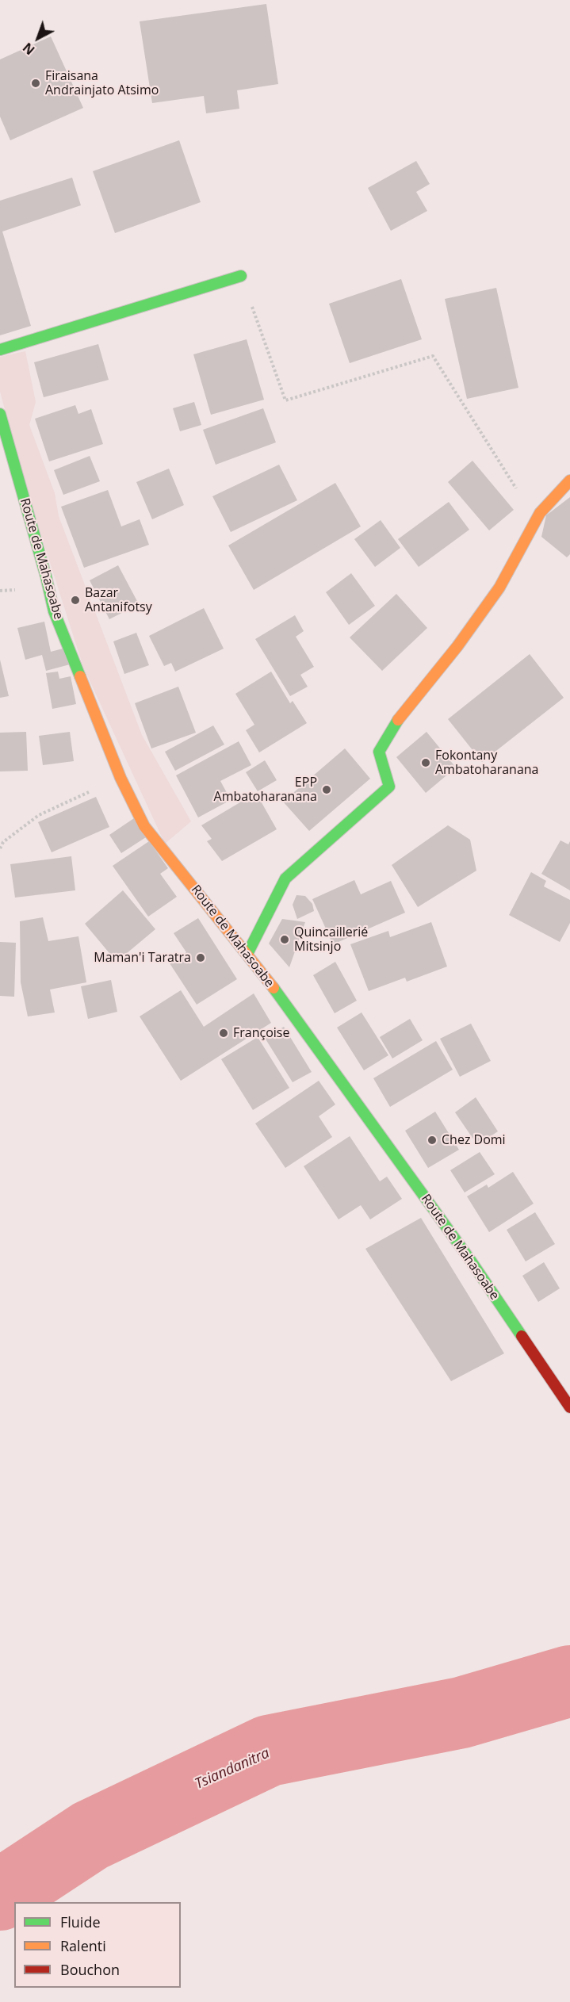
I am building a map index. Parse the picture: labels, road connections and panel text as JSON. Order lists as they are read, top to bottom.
{
  "streets": {
    "street": ["Route de Mahasoabe"]
  },
  "water": ["Tsiandanitra"],
  "places": [
    "Firaisana Andrainjato Atsimo",
    "Bazar Antanifotsy",
    "Fokontany Ambatoharanana",
    "EPP Ambatoharanana",
    "Quincaillerié Mitsinjo",
    "Maman'i Taratra",
    "Françoise",
    "Chez Domi"
  ],
  "legend": ["Fluide", "Ralenti", "Bouchon"],
  "north": "bottom left"
}
